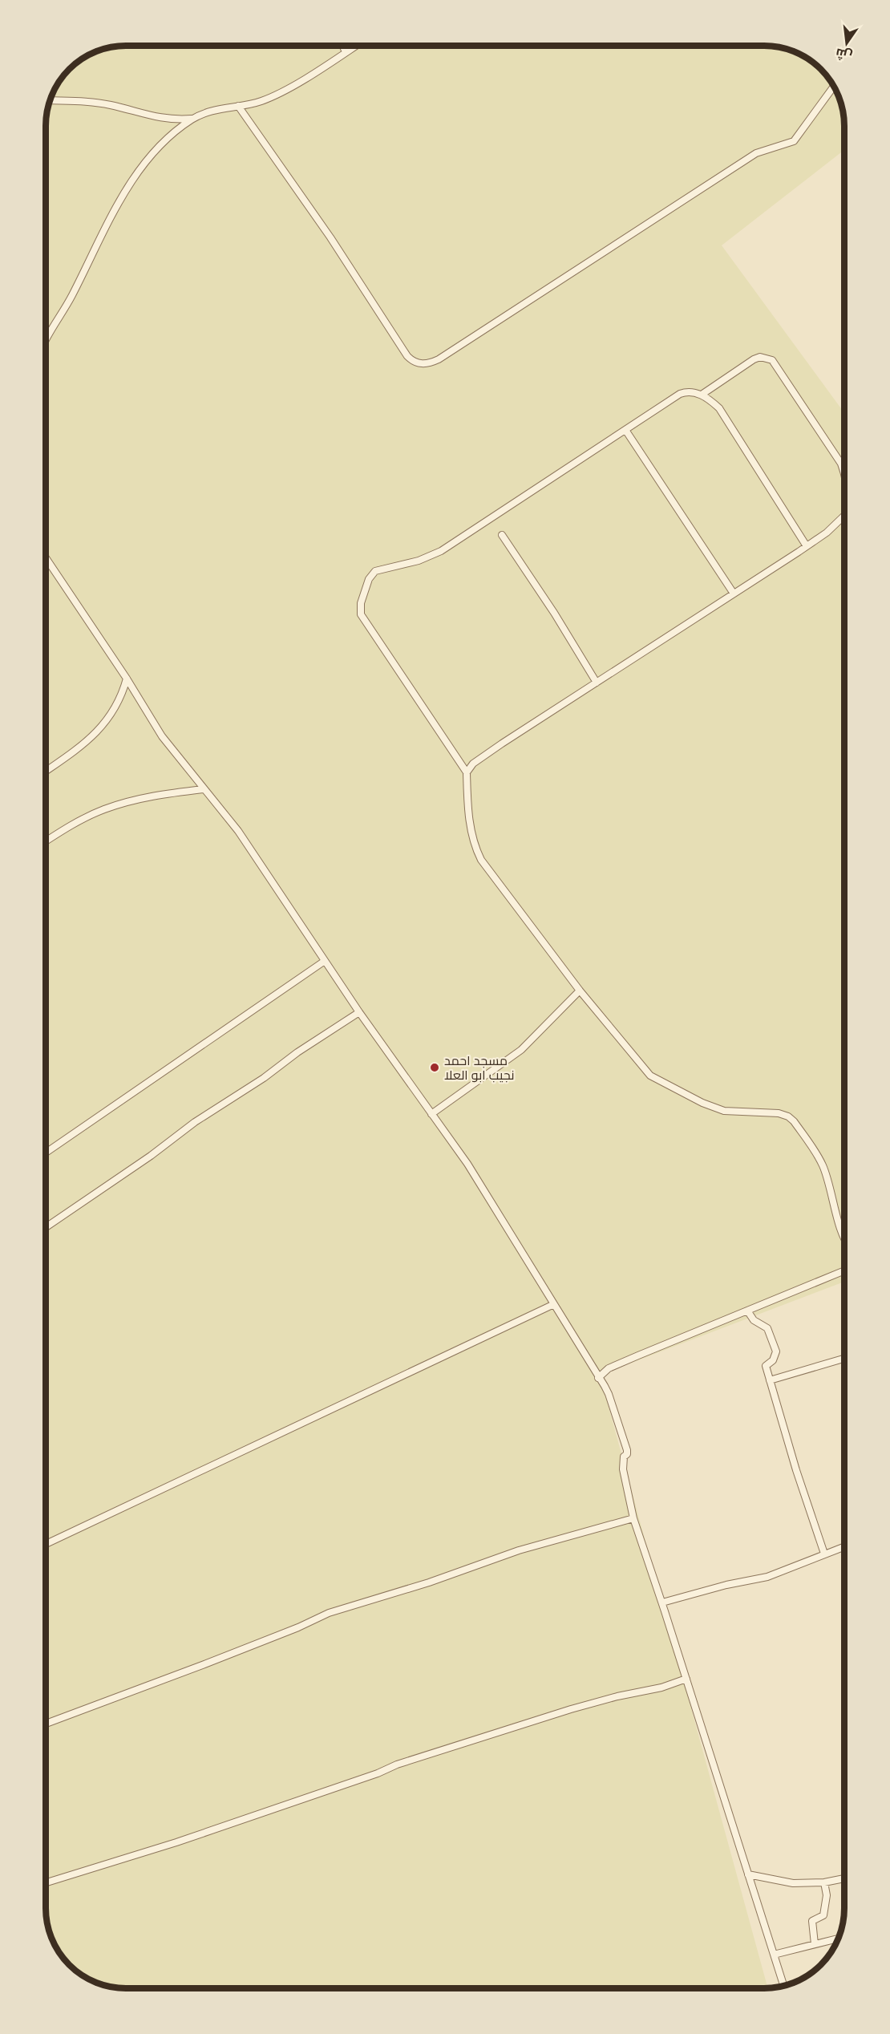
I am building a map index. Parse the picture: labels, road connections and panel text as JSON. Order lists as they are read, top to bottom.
{
  "places": ["مسجد احمد نجيب ابو العلا"],
  "north": "bottom"
}
